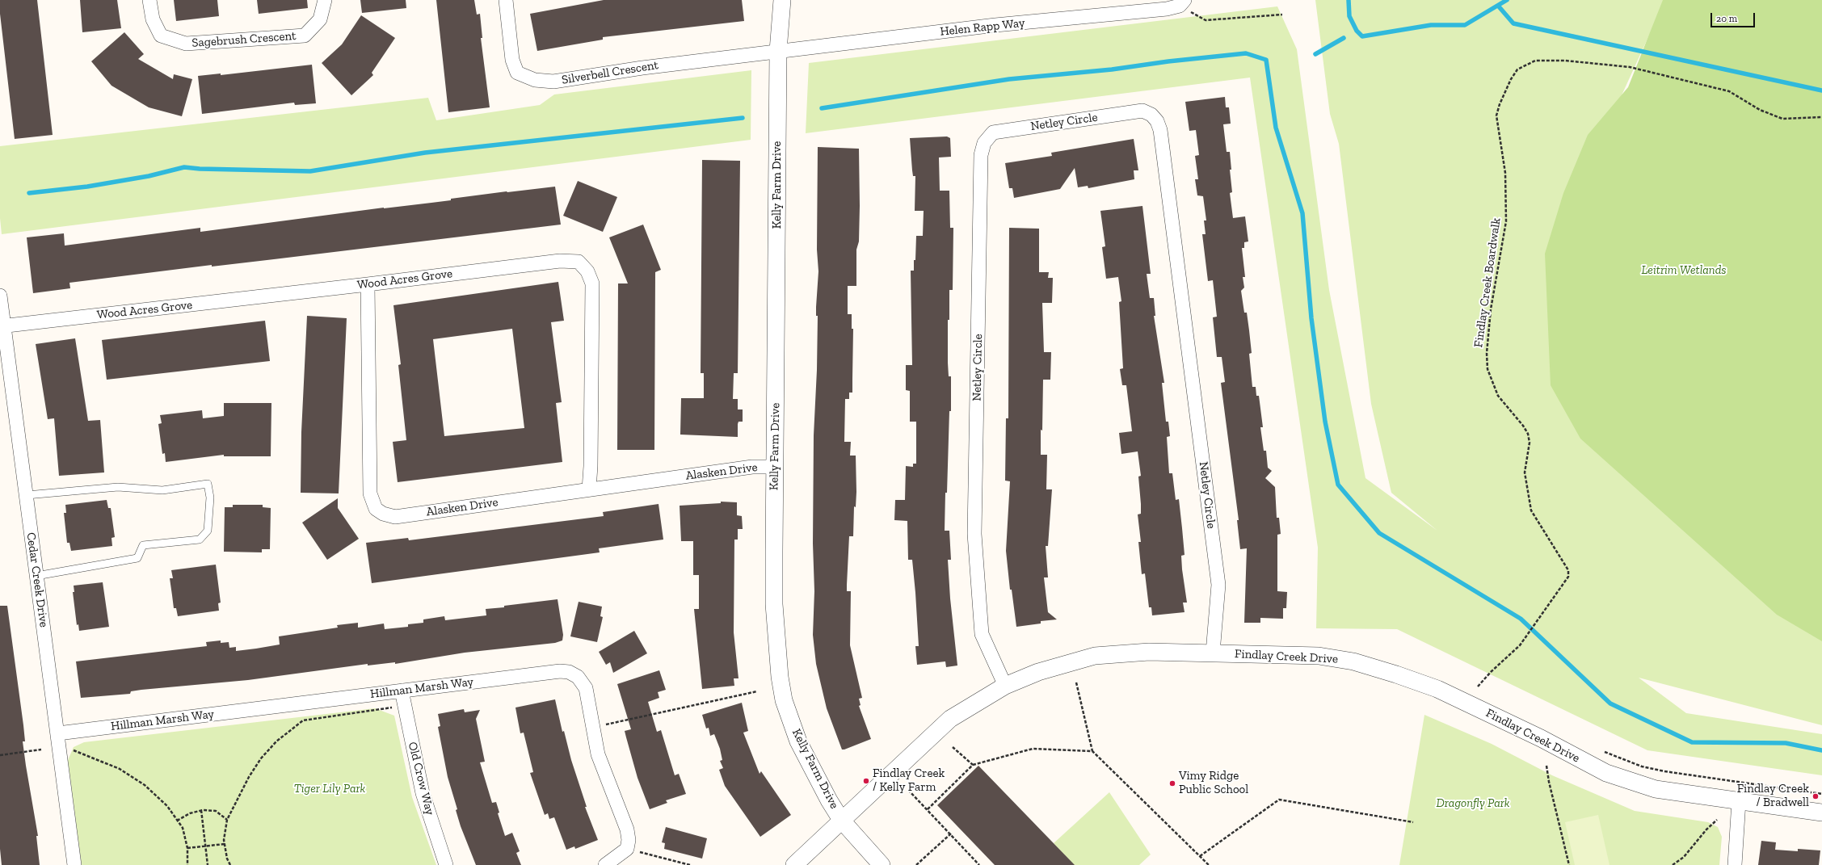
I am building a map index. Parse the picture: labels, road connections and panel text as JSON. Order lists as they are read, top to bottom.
{
  "streets": {
    "street": [
      "Helen Rapp Way",
      "Sagebrush Crescent",
      "Silverbell Crescent",
      "Netley Circle",
      "Kelly Farm Drive",
      "Wood Acres Grove",
      "Alasken Drive",
      "Cedar Creek Drive",
      "Findlay Creek Drive",
      "Hillman Marsh Way",
      "Old Crow Way"
    ],
    "path": ["Findlay Creek Boardwalk"]
  },
  "crossings": [
    ["Helen Rapp Way", "Silverbell Crescent"],
    ["Helen Rapp Way", "Kelly Farm Drive"],
    ["Silverbell Crescent", "Kelly Farm Drive"],
    ["Netley Circle", "Findlay Creek Drive"],
    ["Kelly Farm Drive", "Alasken Drive"],
    ["Kelly Farm Drive", "Findlay Creek Drive"],
    ["Wood Acres Grove", "Alasken Drive"],
    ["Wood Acres Grove", "Cedar Creek Drive"],
    ["Cedar Creek Drive", "Hillman Marsh Way"],
    ["Hillman Marsh Way", "Old Crow Way"]
  ],
  "parks": ["Leitrim Wetlands", "Tiger Lily Park", "Dragonfly Park"],
  "places": ["Findlay Creek / Kelly Farm", "Vimy Ridge Public School", "Findlay Creek / Bradwell"],
  "scale_bar": "20 m"
}
